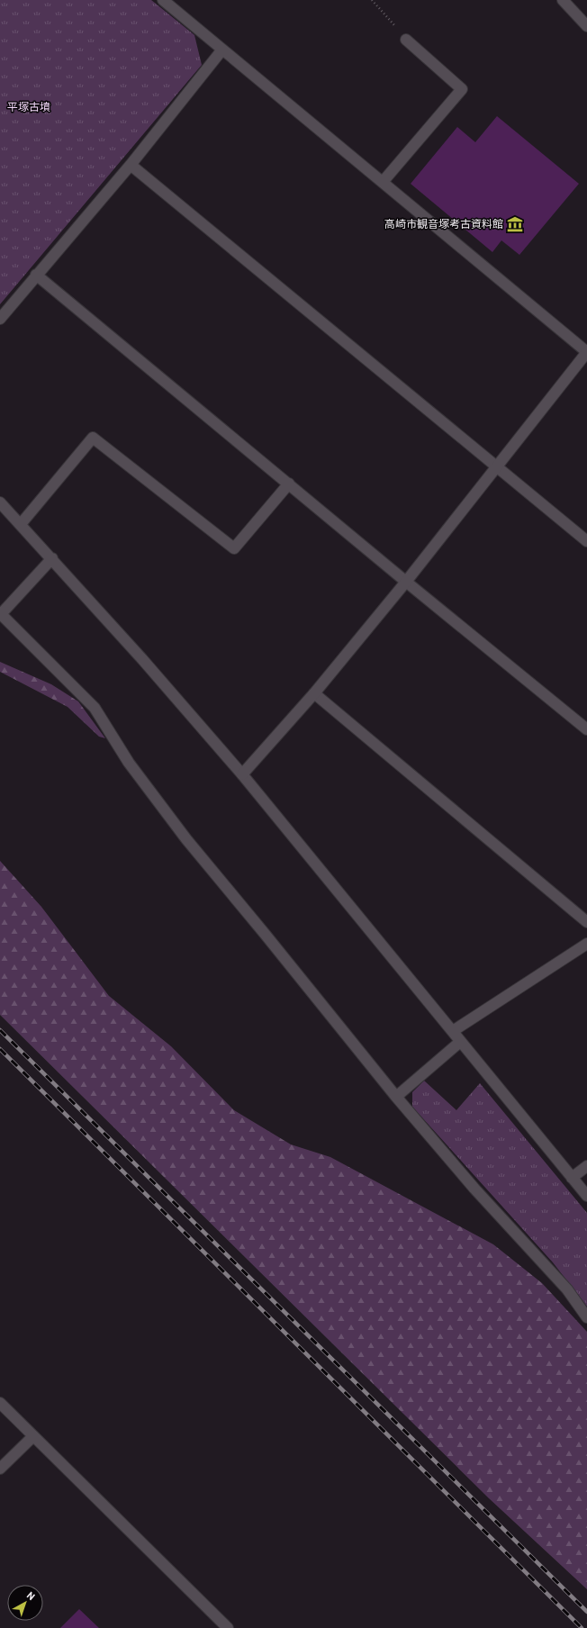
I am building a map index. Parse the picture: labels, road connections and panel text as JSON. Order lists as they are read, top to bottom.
{
  "parks": ["平塚古墳"],
  "places": {
    "museum": ["高崎市観音塚考古資料館"]
  },
  "north": "top right"
}
